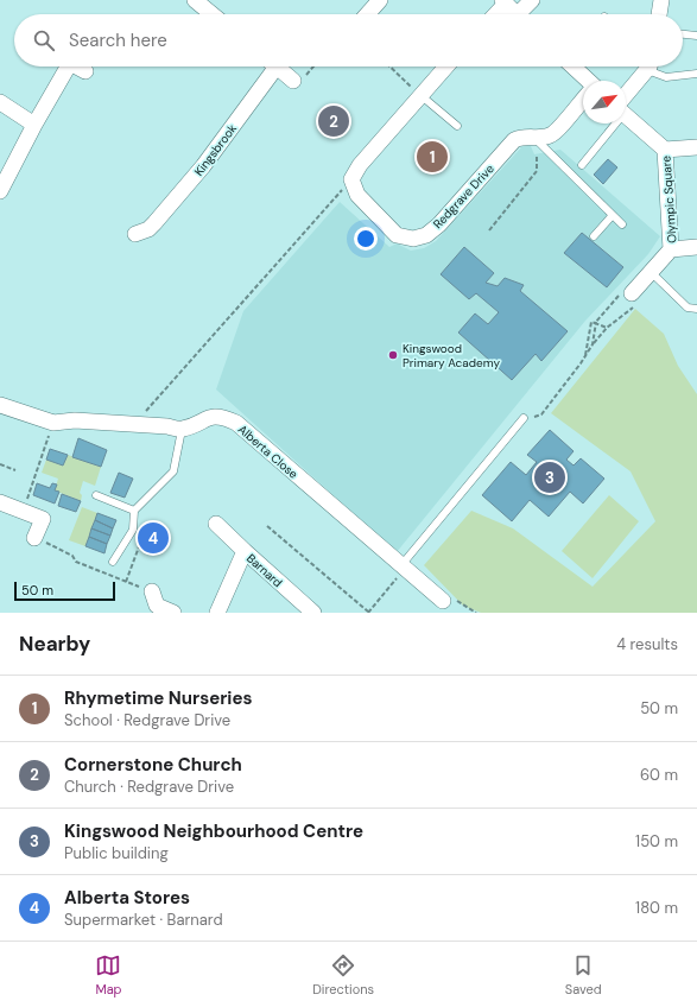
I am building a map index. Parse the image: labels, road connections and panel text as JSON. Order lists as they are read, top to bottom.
{
  "streets": {
    "street": [
      "Kingsbrook",
      "Redgrave Drive",
      "Olympic Square",
      "Alberta Close",
      "Barnard"
    ]
  },
  "places": ["Kingswood Primary Academy"],
  "scale_bar": "50 m",
  "north": "top right",
  "page": {
    "search": "Search here",
    "pins": [
      "2",
      "1",
      "3",
      "4"
    ],
    "scale": "50 m",
    "heading": ["Nearby", "4 results"],
    "list": [
      {
        "mark": "1",
        "name": "Rhymetime Nurseries",
        "note": "School · Redgrave Drive",
        "value": "50 m"
      },
      {
        "mark": "2",
        "name": "Cornerstone Church",
        "note": "Church · Redgrave Drive",
        "value": "60 m"
      },
      {
        "mark": "3",
        "name": "Kingswood Neighbourhood Centre",
        "note": "Public building",
        "value": "150 m"
      },
      {
        "mark": "4",
        "name": "Alberta Stores",
        "note": "Supermarket · Barnard",
        "value": "180 m"
      }
    ],
    "nav": ["Map", "Directions", "Saved"]
  }
}
